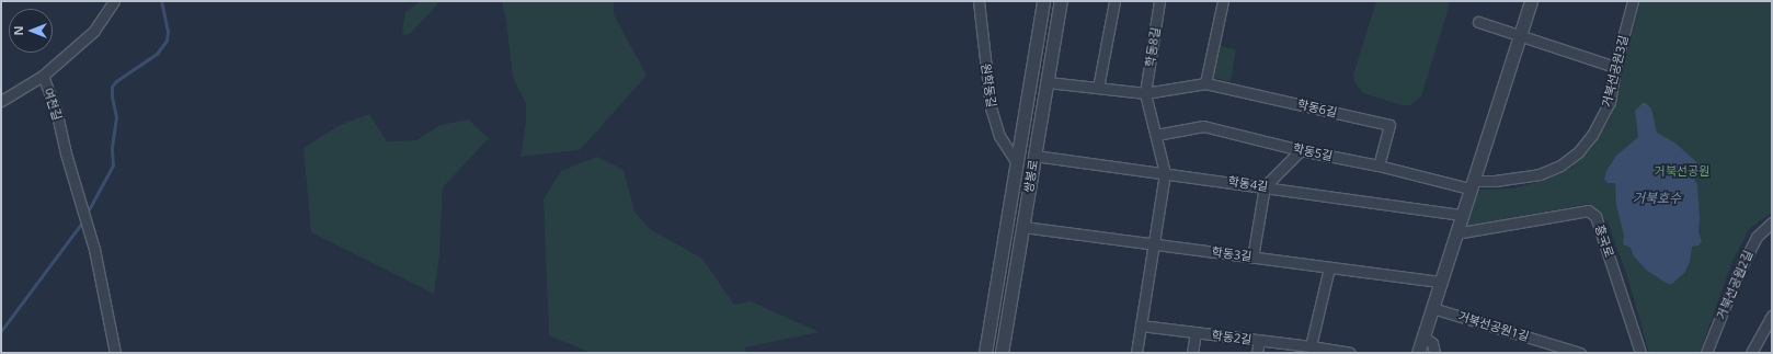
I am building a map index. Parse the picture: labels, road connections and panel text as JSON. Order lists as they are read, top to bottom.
{
  "streets": {
    "street": [
      "학동8길",
      "거북선공원3길",
      "원학동길",
      "여천길",
      "학동6길",
      "학동5길",
      "쌍봉로",
      "학동4길",
      "흥국로",
      "학동3길",
      "거북선공원2길",
      "거북선공원1길",
      "학동2길"
    ]
  },
  "crossings": [
    ["학동8길", "학동6길"],
    ["학동8길", "학동5길"],
    ["학동8길", "학동4길"],
    ["거북선공원3길", "학동5길"],
    ["원학동길", "쌍봉로"],
    ["학동6길", "학동5길"],
    ["쌍봉로", "학동4길"],
    ["쌍봉로", "학동3길"]
  ],
  "water": ["거북호수"],
  "parks": ["거북선공원"],
  "north": "left"
}
